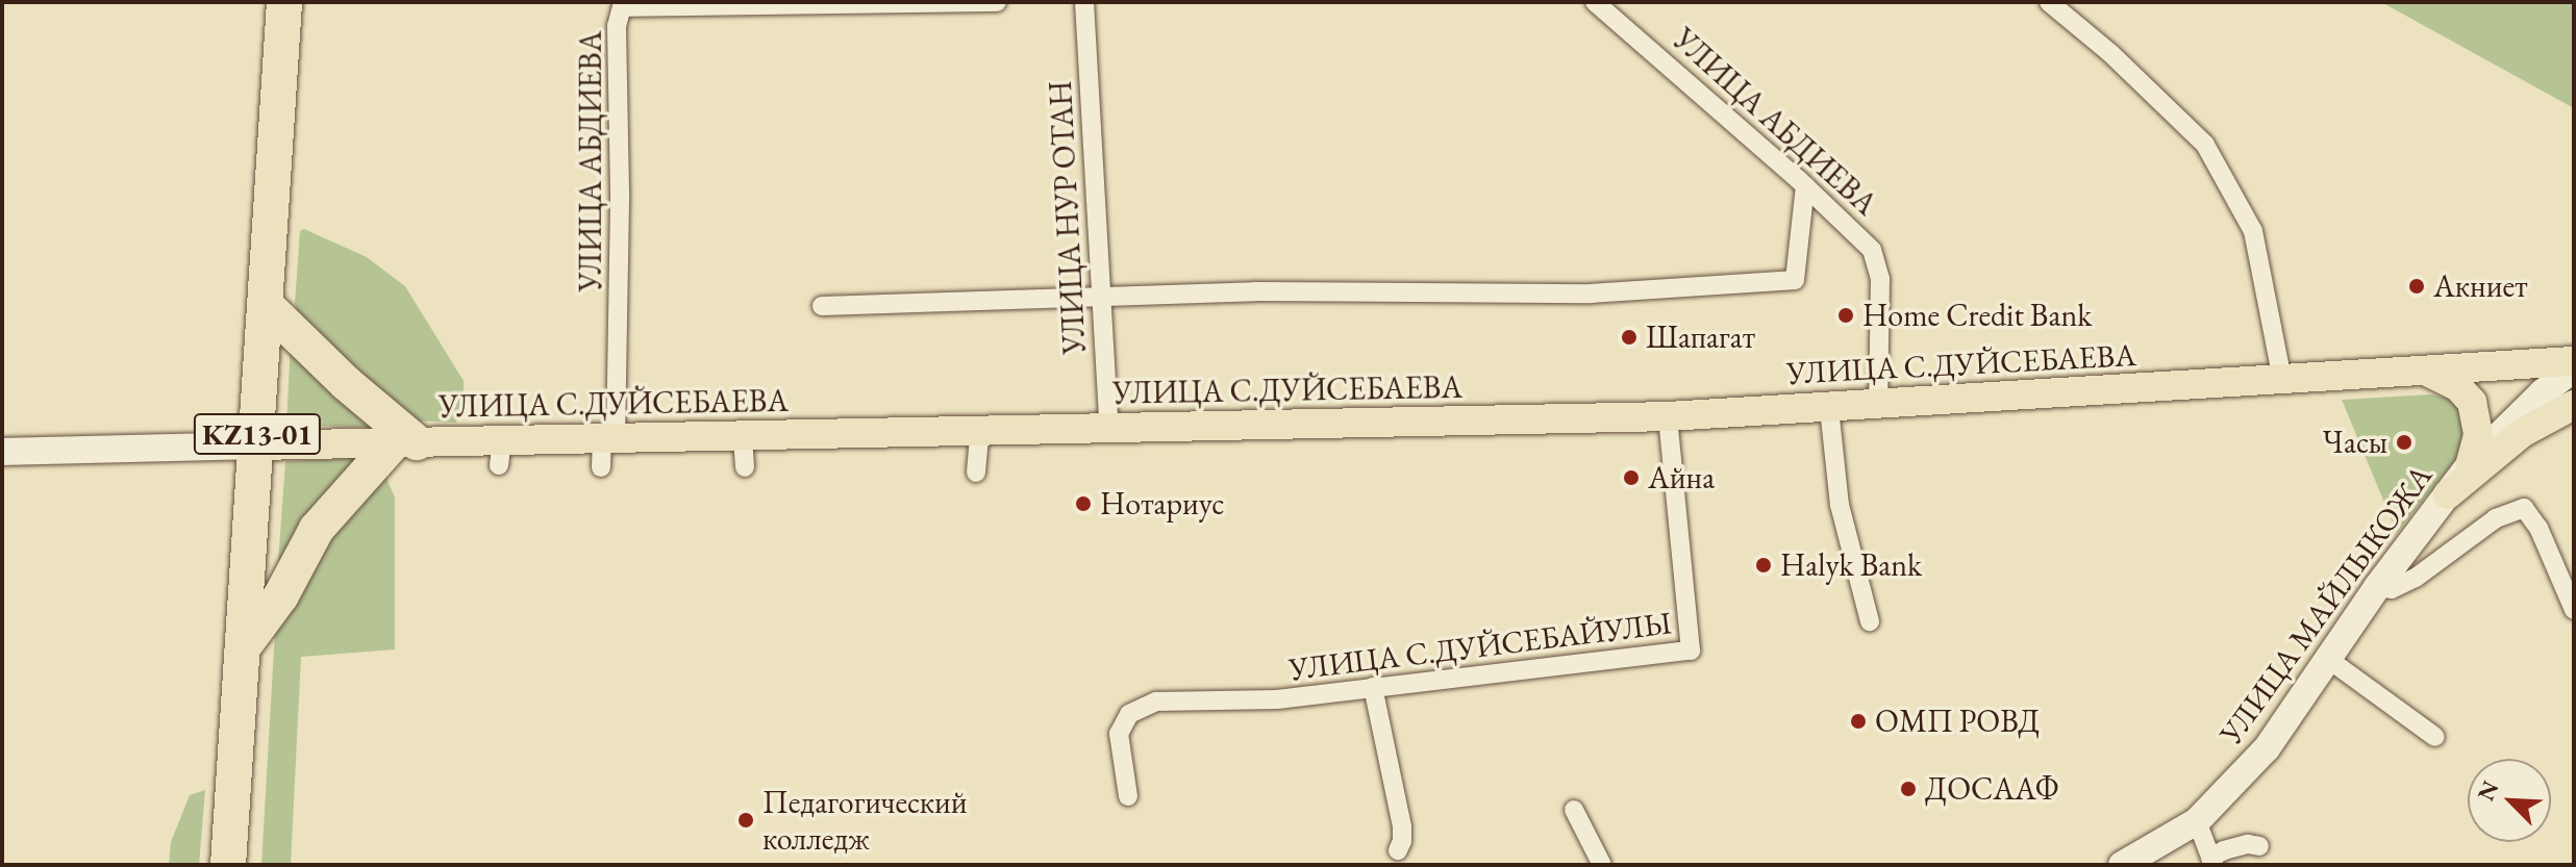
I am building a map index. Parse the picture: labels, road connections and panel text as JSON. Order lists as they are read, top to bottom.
{
  "streets": {
    "highway": ["KZ13-01"],
    "main road": ["УЛИЦА С.ДУЙСЕБАЕВА"],
    "street": [
      "УЛИЦА АБДИЕВА",
      "УЛИЦА НУР ОТАН",
      "УЛИЦА МАЙЛЫКОЖА",
      "УЛИЦА С.ДУЙСЕБАЙУЛЫ"
    ]
  },
  "crossings": [
    ["УЛИЦА АБДИЕВА", "УЛИЦА С.ДУЙСЕБАЕВА"],
    ["УЛИЦА НУР ОТАН", "УЛИЦА С.ДУЙСЕБАЕВА"],
    ["УЛИЦА С.ДУЙСЕБАЕВА", "KZ13-01"],
    ["УЛИЦА С.ДУЙСЕБАЕВА", "УЛИЦА С.ДУЙСЕБАЙУЛЫ"]
  ],
  "places": [
    "Акниет",
    "Home Credit Bank",
    "Шапагат",
    "Часы",
    "Айна",
    "Нотариус",
    "Halyk Bank",
    "ОМП РОВД",
    "ДОСААФ",
    "Педагогический колледж"
  ],
  "north": "top left"
}
